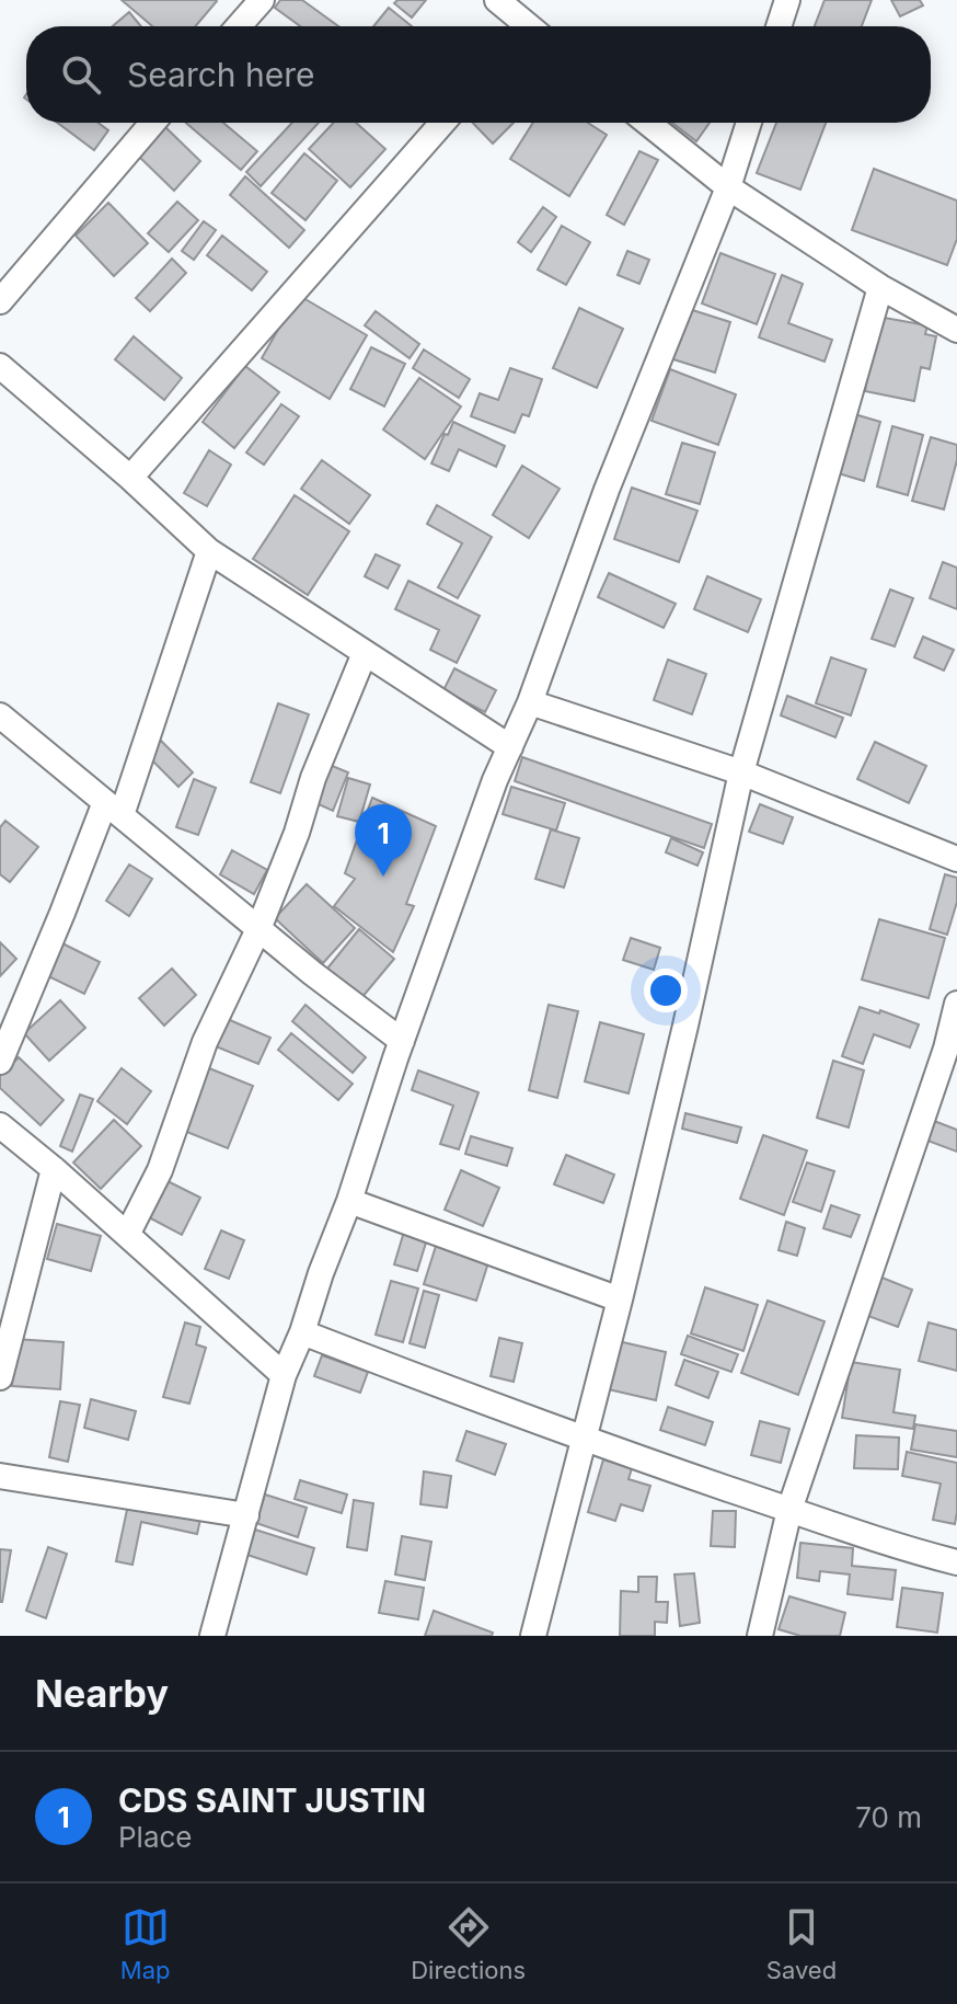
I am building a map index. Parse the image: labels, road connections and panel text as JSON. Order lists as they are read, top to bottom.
{
  "page": {
    "search": "Search here",
    "pins": "1",
    "heading": "Nearby",
    "list": [
      {
        "mark": "1",
        "name": "CDS SAINT JUSTIN",
        "note": "Place",
        "value": "70 m"
      }
    ],
    "nav": ["Map", "Directions", "Saved"]
  }
}
